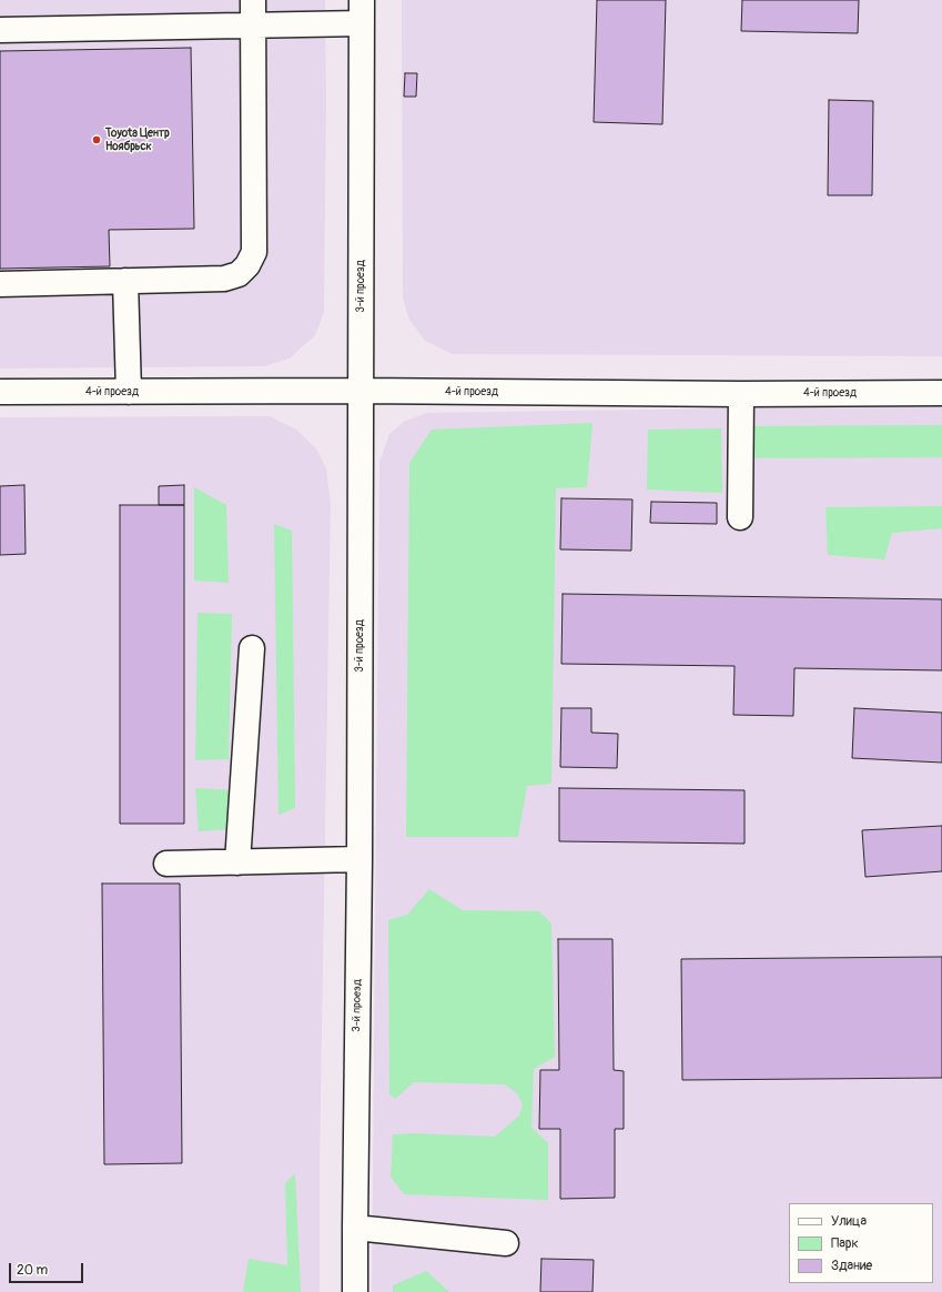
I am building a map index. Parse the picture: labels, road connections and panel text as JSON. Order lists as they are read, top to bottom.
{
  "streets": {
    "street": ["3-й проезд", "4-й проезд"]
  },
  "crossings": [
    ["3-й проезд", "4-й проезд"]
  ],
  "places": ["Toyota Центр Ноябрьск"],
  "legend": ["Улица", "Парк", "Здание"],
  "scale_bar": "20 m"
}
